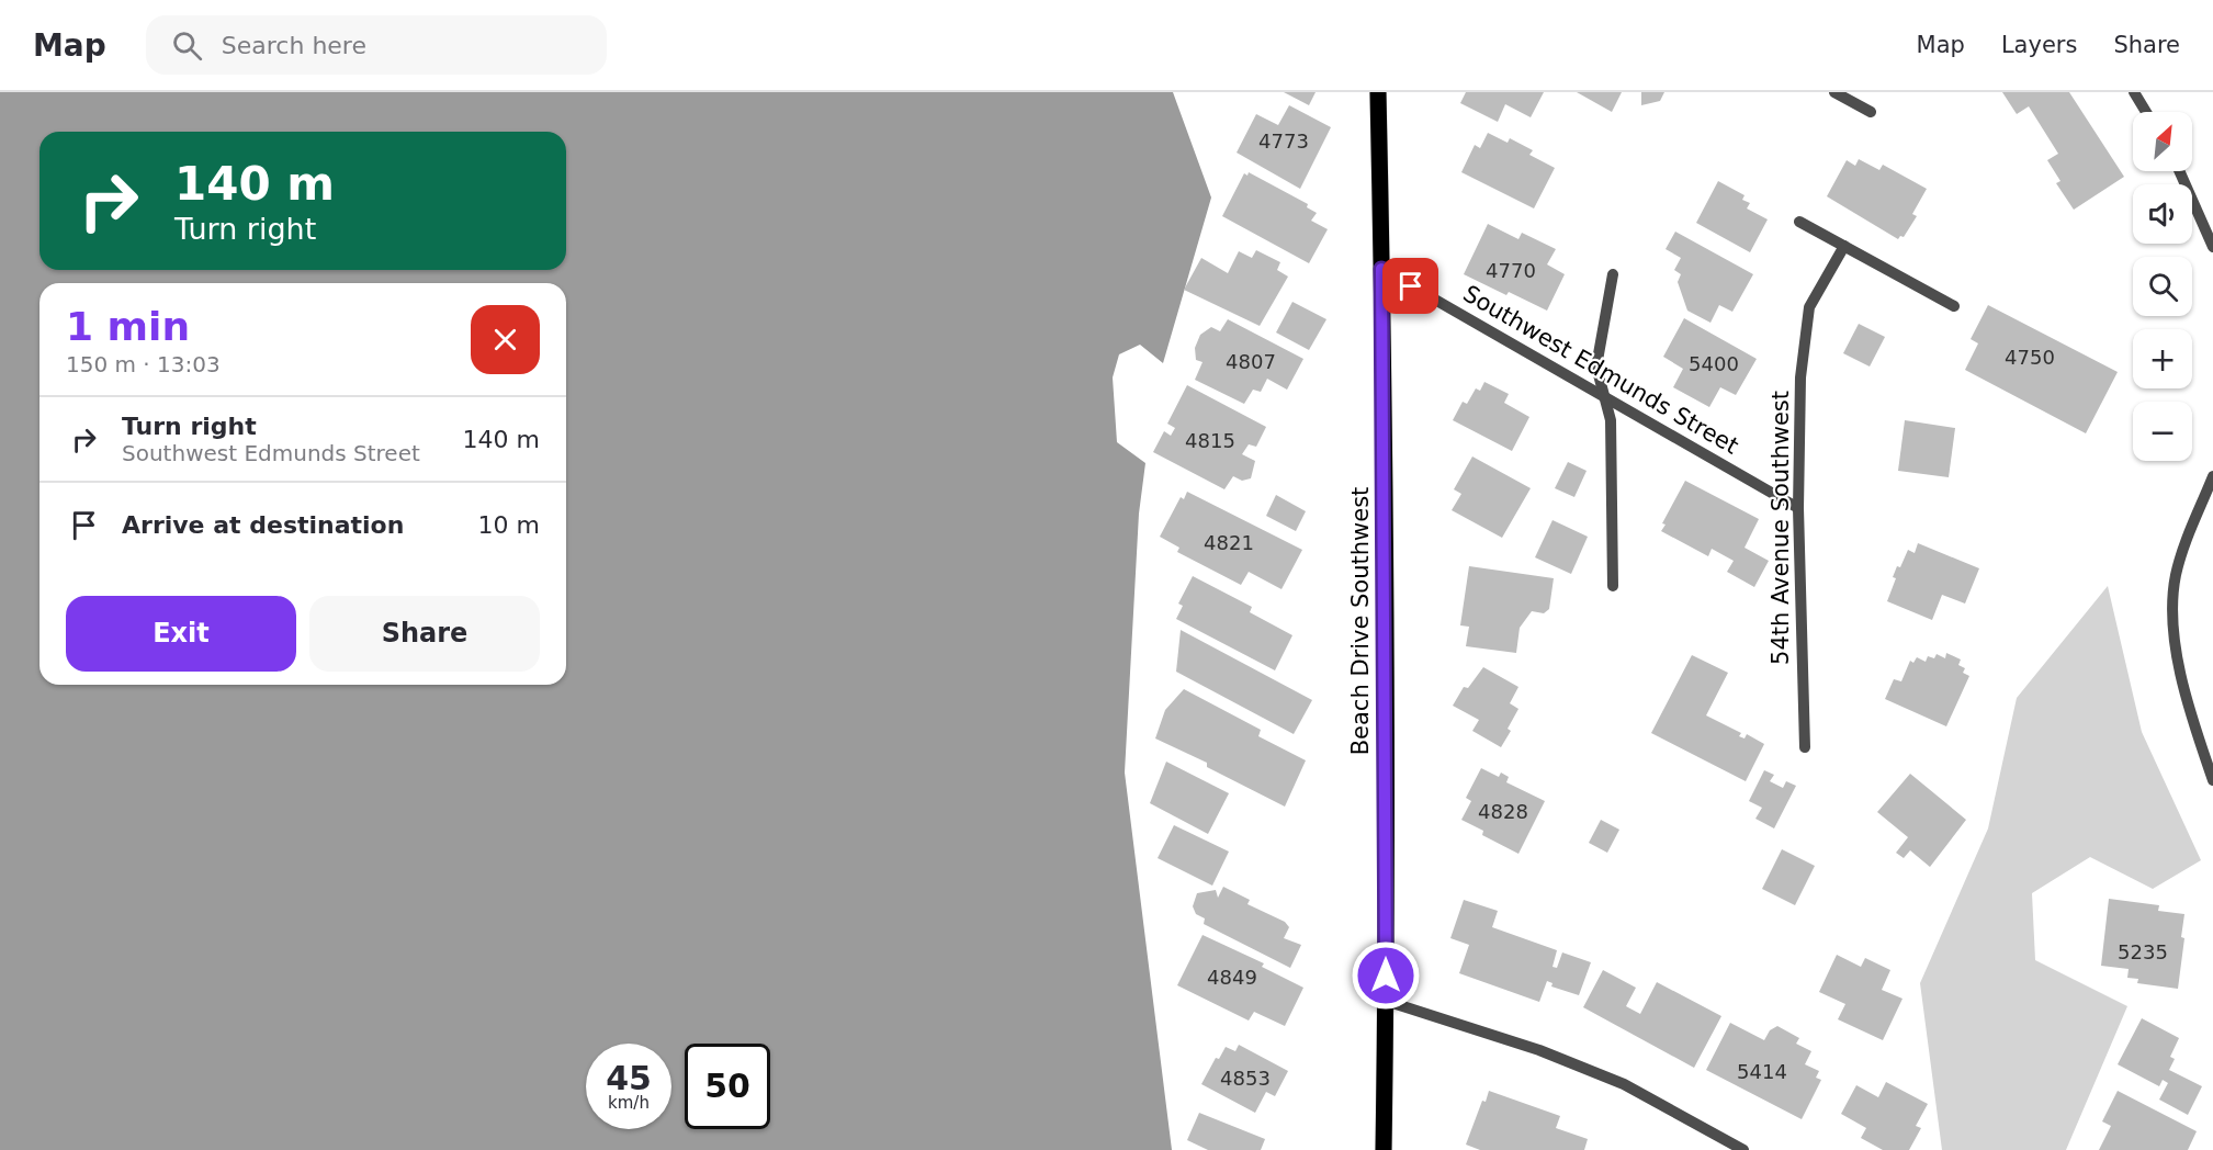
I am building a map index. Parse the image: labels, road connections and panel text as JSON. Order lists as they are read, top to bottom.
{
  "streets": {
    "main road": ["Beach Drive Southwest"],
    "street": ["Southwest Edmunds Street", "54th Avenue Southwest"]
  },
  "crossings": [
    ["Southwest Edmunds Street", "54th Avenue Southwest"],
    ["Southwest Edmunds Street", "Beach Drive Southwest"]
  ],
  "house_numbers": [
    "4773",
    "4770",
    "4750",
    "4807",
    "5400",
    "4815",
    "4821",
    "4828",
    "5235",
    "4849",
    "5414",
    "4853"
  ],
  "north": "top right",
  "page": {
    "header": "Map",
    "search": "Search here",
    "nav": ["Map", "Layers", "Share"],
    "map_buttons": ["+", "−"],
    "turn": ["140 m", "Turn right"],
    "heading": ["1 min", "150 m · 13:03"],
    "list": [
      {
        "name": "Turn right",
        "note": "Southwest Edmunds Street",
        "value": "140 m"
      },
      {
        "name": "Arrive at destination",
        "value": "10 m"
      }
    ],
    "buttons": ["Exit", "Share"],
    "speed": "45 km/h",
    "limit": "50"
  }
}
